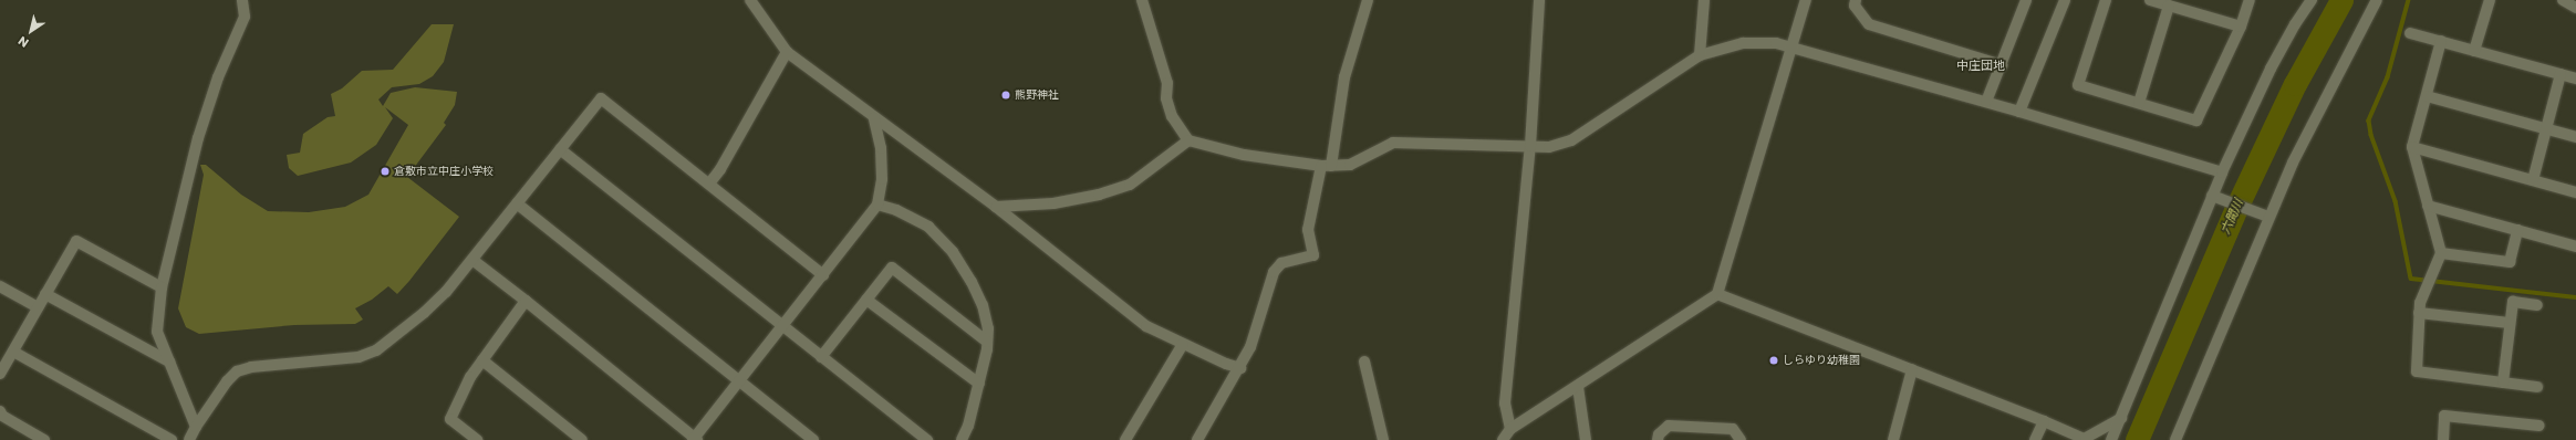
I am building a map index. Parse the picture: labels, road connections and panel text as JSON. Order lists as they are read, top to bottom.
{
  "districts": ["中庄団地"],
  "water": ["六間川"],
  "places": ["熊野神社", "倉敷市立中庄小学校", "しらゆり幼稚園"],
  "north": "bottom left"
}
